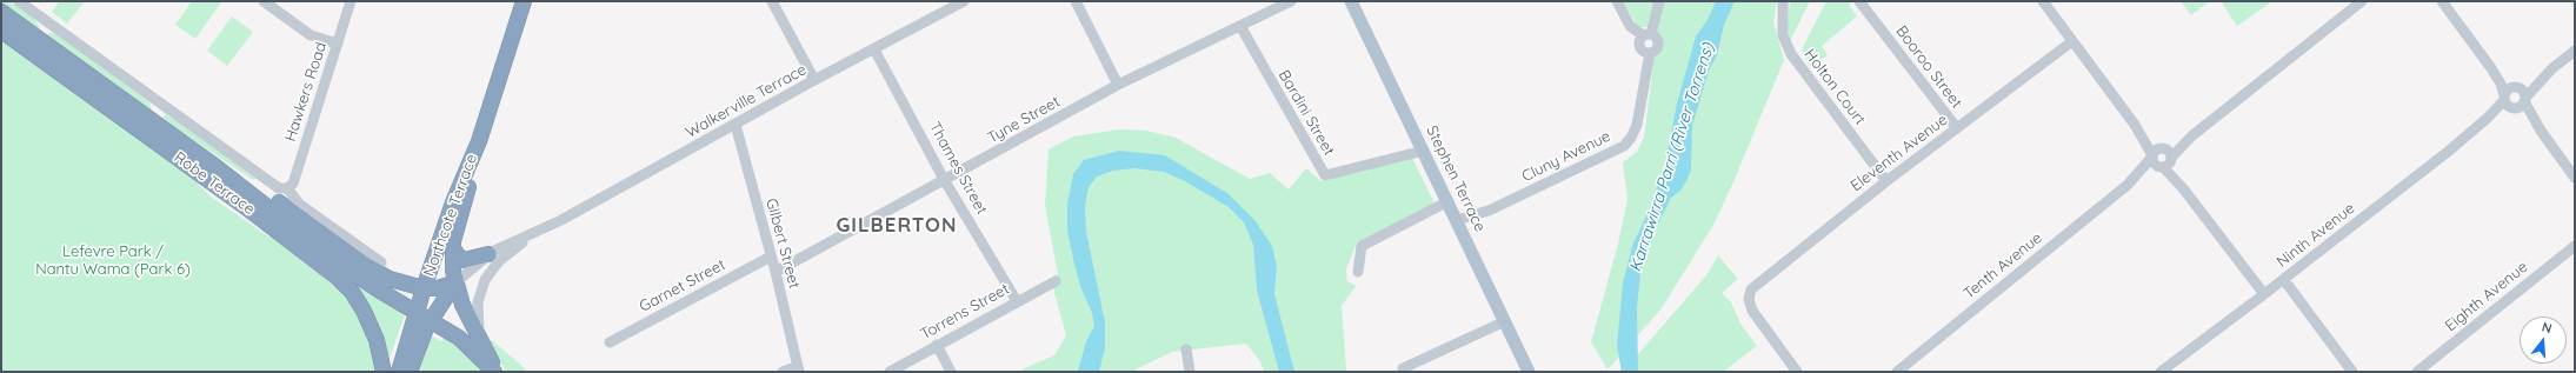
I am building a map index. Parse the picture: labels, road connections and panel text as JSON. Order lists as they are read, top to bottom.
{
  "streets": {
    "highway": ["Robe Terrace", "Northcote Terrace"],
    "main road": ["Stephen Terrace"],
    "street": [
      "Booroo Street",
      "Holton Court",
      "Hawkers Road",
      "Walkerville Terrace",
      "Bardini Street",
      "Tyne Street",
      "Eleventh Avenue",
      "Cluny Avenue",
      "Thames Street",
      "Ninth Avenue",
      "Gilbert Street",
      "Tenth Avenue",
      "Garnet Street",
      "Eighth Avenue",
      "Torrens Street"
    ]
  },
  "crossings": [
    ["Booroo Street", "Eleventh Avenue"],
    ["Holton Court", "Eleventh Avenue"],
    ["Walkerville Terrace", "Thames Street"],
    ["Walkerville Terrace", "Northcote Terrace"],
    ["Walkerville Terrace", "Gilbert Street"],
    ["Bardini Street", "Tyne Street"],
    ["Bardini Street", "Stephen Terrace"],
    ["Tyne Street", "Thames Street"],
    ["Tyne Street", "Gilbert Street"],
    ["Cluny Avenue", "Stephen Terrace"],
    ["Thames Street", "Torrens Street"],
    ["Robe Terrace", "Northcote Terrace"],
    ["Gilbert Street", "Garnet Street"]
  ],
  "districts": ["GILBERTON"],
  "water": ["Karrawirra Parri (River Torrens)"],
  "parks": ["Lefevre Park / Nantu Wama (Park 6)"],
  "north": "top"
}
